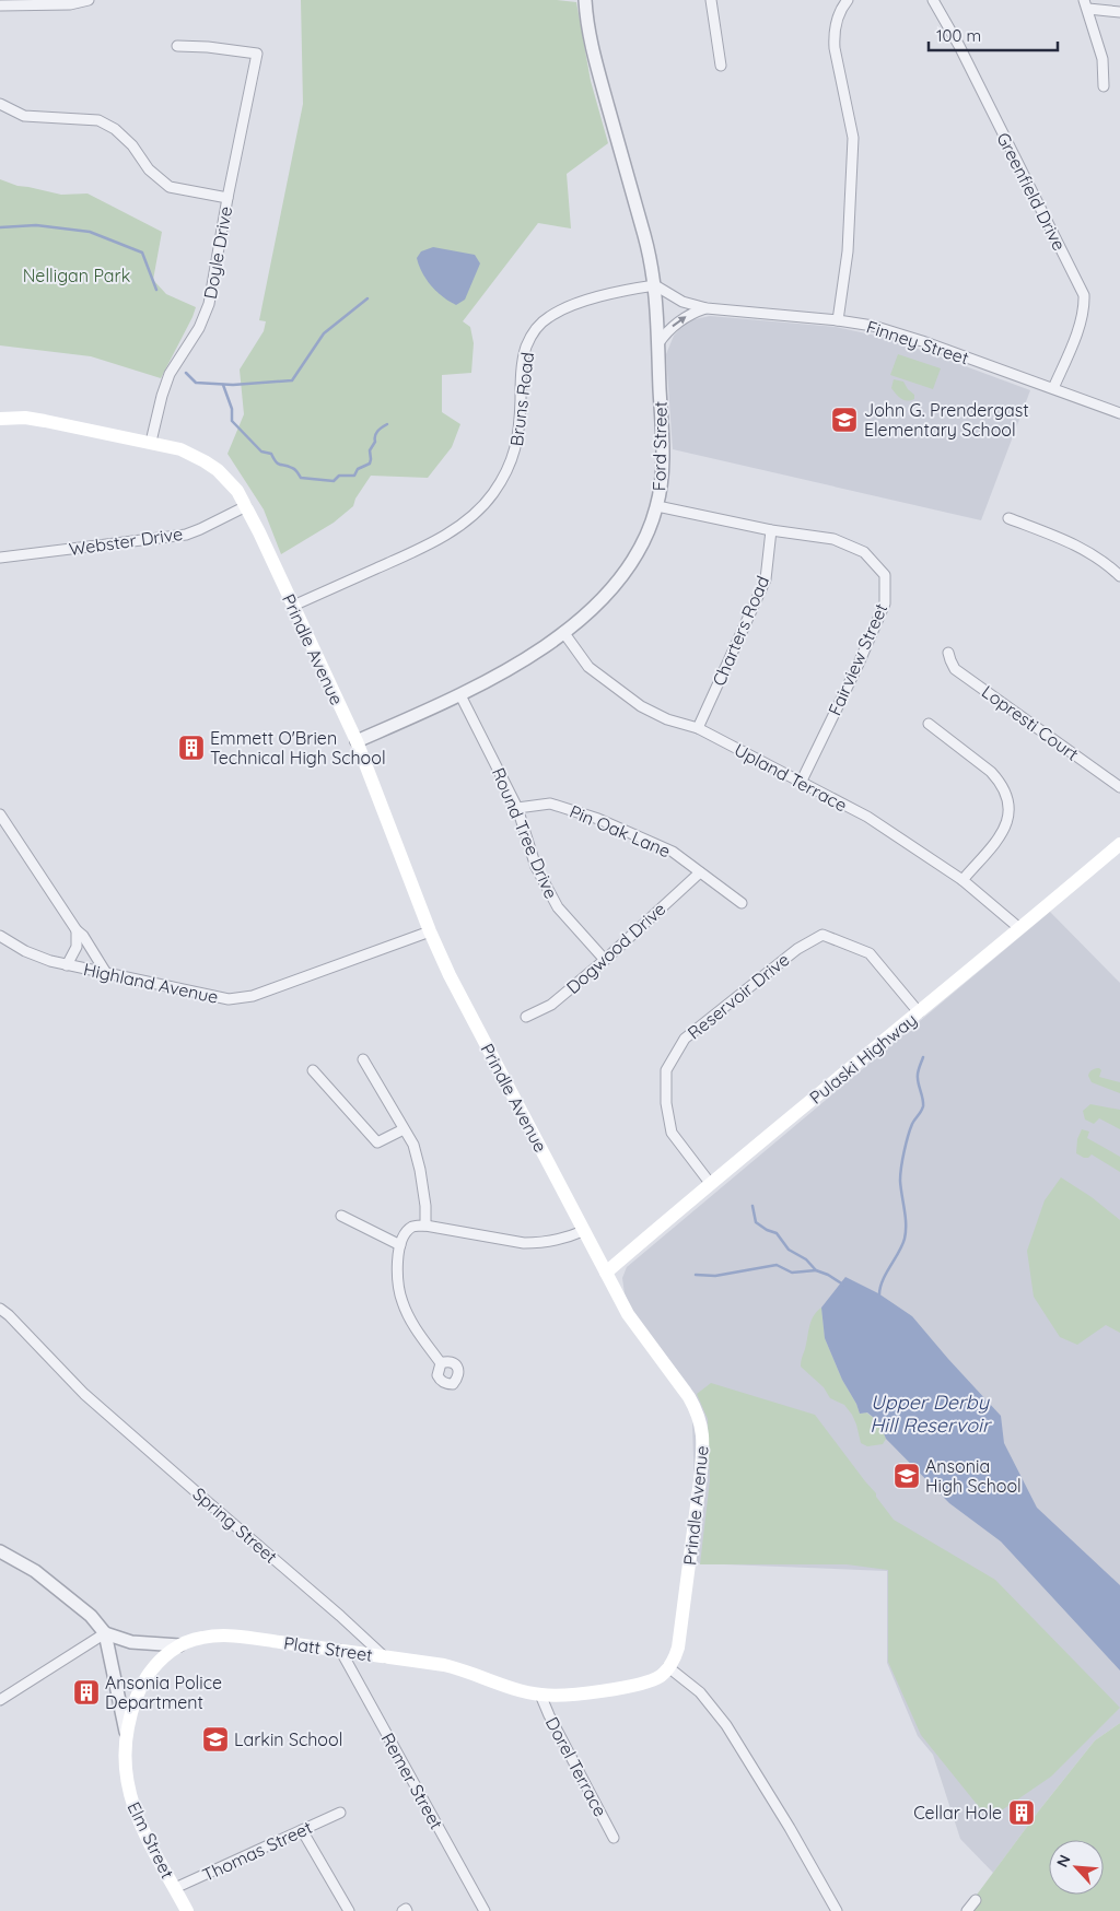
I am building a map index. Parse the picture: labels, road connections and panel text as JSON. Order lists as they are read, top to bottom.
{
  "streets": {
    "main road": [
      "Prindle Avenue",
      "Pulaski Highway",
      "Platt Street",
      "Elm Street"
    ],
    "street": [
      "Greenfield Drive",
      "Doyle Drive",
      "Finney Street",
      "Bruns Road",
      "Ford Street",
      "Webster Drive",
      "Charters Road",
      "Fairview Street",
      "Lopresti Court",
      "Upland Terrace",
      "Pin Oak Lane",
      "Round Tree Drive",
      "Dogwood Drive",
      "Highland Avenue",
      "Reservoir Drive",
      "Spring Street",
      "Dorel Terrace",
      "Remer Street",
      "Thomas Street"
    ]
  },
  "crossings": [
    ["Greenfield Drive", "Finney Street"],
    ["Doyle Drive", "Prindle Avenue"],
    ["Finney Street", "Bruns Road"],
    ["Finney Street", "Ford Street"],
    ["Bruns Road", "Ford Street"],
    ["Bruns Road", "Prindle Avenue"],
    ["Ford Street", "Prindle Avenue"],
    ["Ford Street", "Fairview Street"],
    ["Ford Street", "Upland Terrace"],
    ["Ford Street", "Round Tree Drive"],
    ["Webster Drive", "Prindle Avenue"],
    ["Charters Road", "Fairview Street"],
    ["Charters Road", "Upland Terrace"],
    ["Prindle Avenue", "Highland Avenue"],
    ["Prindle Avenue", "Pulaski Highway"],
    ["Prindle Avenue", "Platt Street"],
    ["Fairview Street", "Upland Terrace"],
    ["Upland Terrace", "Pulaski Highway"],
    ["Pin Oak Lane", "Round Tree Drive"],
    ["Pin Oak Lane", "Dogwood Drive"],
    ["Round Tree Drive", "Dogwood Drive"],
    ["Reservoir Drive", "Pulaski Highway"],
    ["Spring Street", "Platt Street"],
    ["Platt Street", "Dorel Terrace"],
    ["Platt Street", "Remer Street"],
    ["Platt Street", "Elm Street"],
    ["Elm Street", "Thomas Street"]
  ],
  "water": ["Upper Derby Hill Reservoir"],
  "parks": ["Nelligan Park"],
  "places": {
    "school or university": ["John G. Prendergast Elementary School", "Ansonia High School", "Larkin School"],
    "building": ["Emmett O'Brien Technical High School", "Ansonia Police Department", "Cellar Hole"]
  },
  "scale_bar": "100 m",
  "north": "top left"
}
